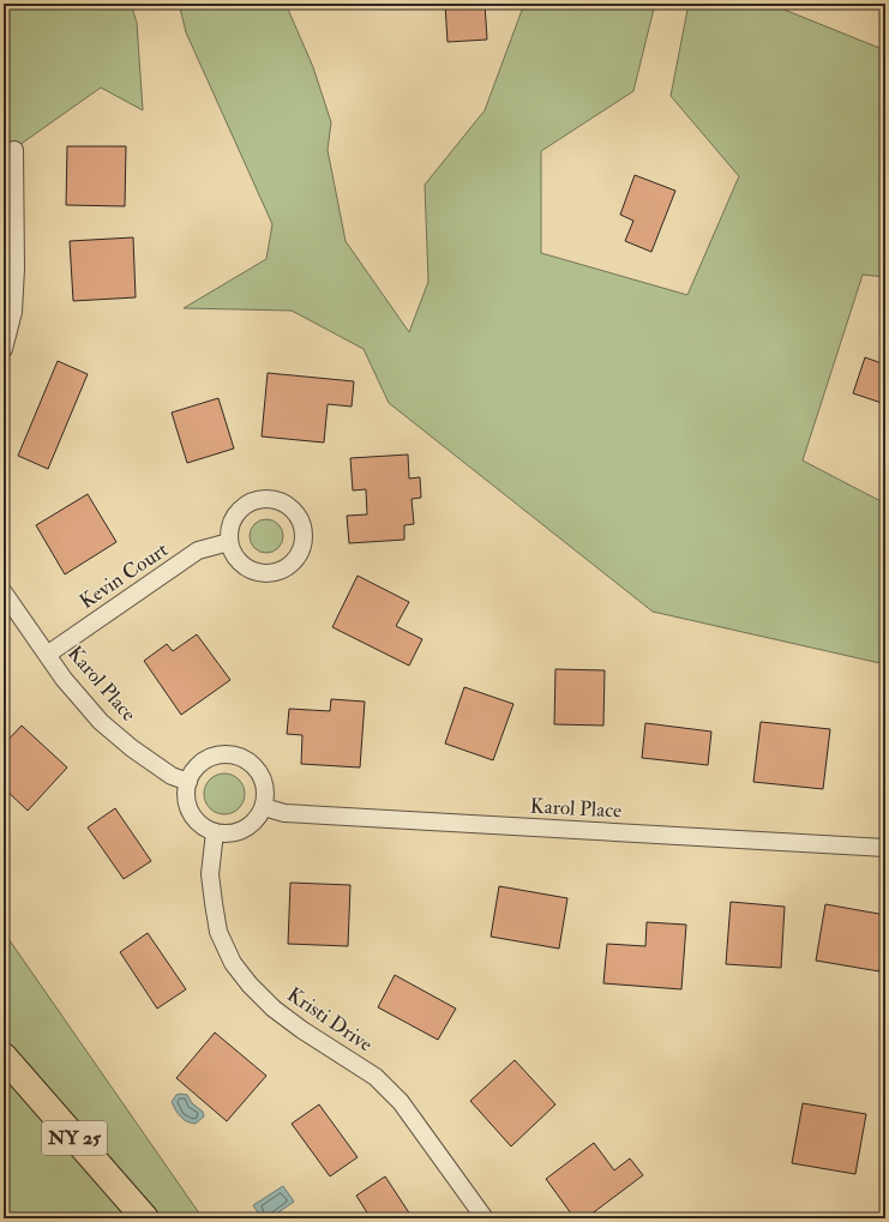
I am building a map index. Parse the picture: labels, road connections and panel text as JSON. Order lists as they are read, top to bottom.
{
  "streets": {
    "main road": ["NY 25"],
    "street": ["Kevin Court", "Karol Place", "Kristi Drive"]
  },
  "crossings": [
    ["Kevin Court", "Karol Place"],
    ["Karol Place", "Kristi Drive"]
  ]
}
